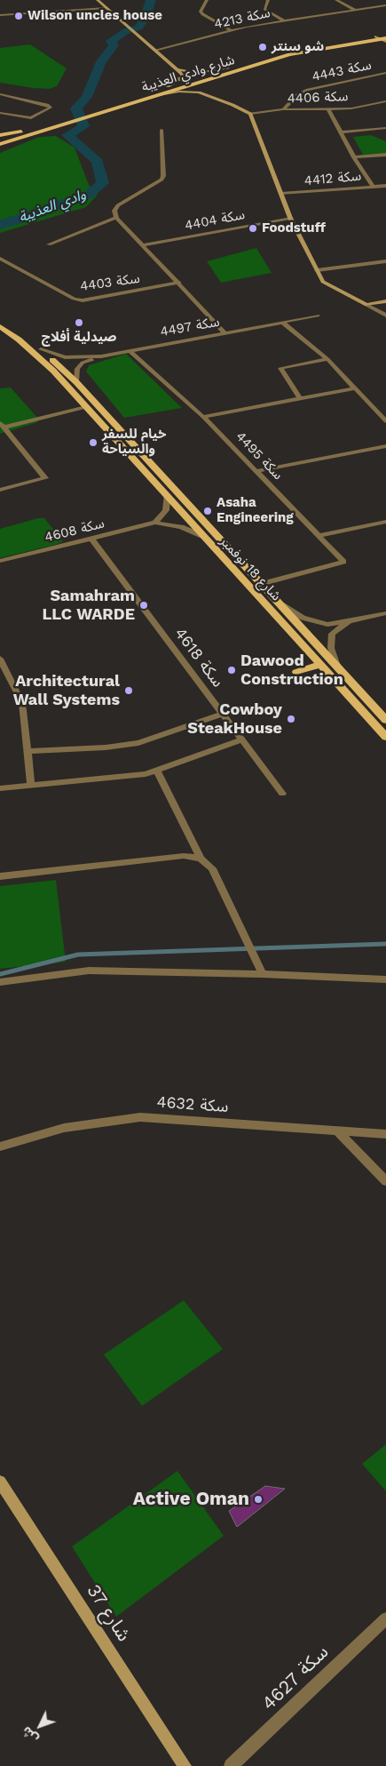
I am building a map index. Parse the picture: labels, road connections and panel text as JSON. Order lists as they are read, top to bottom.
{
  "streets": {
    "main road": ["شارع وادي العذيبة", "شارع 18 نوفمبر"],
    "street": [
      "سكة 4213",
      "سكة 4443",
      "سكة 4406",
      "سكة 4412",
      "سكة 4404",
      "سكة 4403",
      "سكة 4497",
      "سكة 4495",
      "سكة 4608",
      "سكة 4618",
      "سكة 4632",
      "شارع 37",
      "سكة 4627"
    ]
  },
  "crossings": [
    ["سكة 4443", "سكة 4406"],
    ["سكة 4497", "سكة 4495"],
    ["سكة 4497", "شارع 18 نوفمبر"],
    ["سكة 4495", "شارع 18 نوفمبر"],
    ["سكة 4608", "شارع 18 نوفمبر"],
    ["سكة 4608", "سكة 4618"]
  ],
  "water": ["وادي العذيبة"],
  "places": [
    "Wilson uncles house",
    "شو سنتر",
    "Foodstuff",
    "صيدلية أفلاج",
    "خيام للسفر والسياحة",
    "Asaha Engineering",
    "Samahram LLC WARDE",
    "Dawood Construction",
    "Architectural Wall Systems",
    "Cowboy SteakHouse",
    "Active Oman"
  ],
  "north": "bottom left"
}
